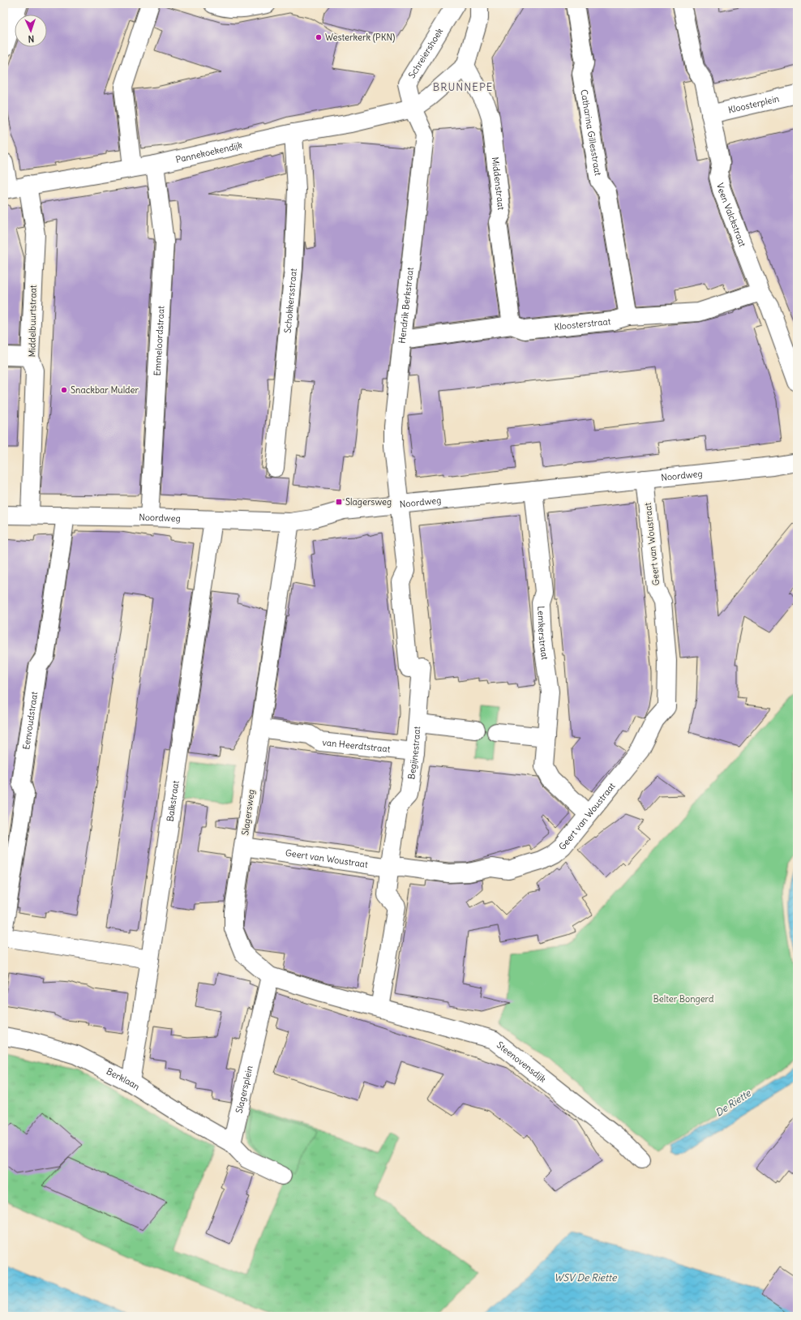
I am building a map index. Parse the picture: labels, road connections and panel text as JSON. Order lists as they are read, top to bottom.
{
  "streets": {
    "street": [
      "Schreiershoek",
      "Kloosterplein",
      "Catharina Gillesstraat",
      "Pannekoekendijk",
      "Middenstraat",
      "Veen Valckstraat",
      "Schokkersstraat",
      "Hendrik Berkstraat",
      "Middelbuurtstraat",
      "Kloosterstraat",
      "Emmeloordstraat",
      "Noordweg",
      "Geert van Woustraat",
      "Lemkerstraat",
      "Eenvoudstraat",
      "van Heerdtstraat",
      "Begijnestraat",
      "Balkstraat",
      "Slagersweg",
      "Steenovensdijk",
      "Berklaan",
      "Slagersplein"
    ]
  },
  "crossings": [
    ["Schreiershoek", "Pannekoekendijk"],
    ["Schreiershoek", "Hendrik Berkstraat"],
    ["Kloosterplein", "Veen Valckstraat"],
    ["Catharina Gillesstraat", "Kloosterstraat"],
    ["Pannekoekendijk", "Schokkersstraat"],
    ["Pannekoekendijk", "Hendrik Berkstraat"],
    ["Pannekoekendijk", "Middelbuurtstraat"],
    ["Pannekoekendijk", "Emmeloordstraat"],
    ["Middenstraat", "Kloosterstraat"],
    ["Veen Valckstraat", "Kloosterstraat"],
    ["Hendrik Berkstraat", "Kloosterstraat"],
    ["Hendrik Berkstraat", "Noordweg"],
    ["Hendrik Berkstraat", "Begijnestraat"],
    ["Middelbuurtstraat", "Noordweg"],
    ["Emmeloordstraat", "Noordweg"],
    ["Noordweg", "Geert van Woustraat"],
    ["Noordweg", "Lemkerstraat"],
    ["Noordweg", "Eenvoudstraat"],
    ["Noordweg", "Begijnestraat"],
    ["Noordweg", "Balkstraat"],
    ["Noordweg", "Slagersweg"],
    ["Geert van Woustraat", "Lemkerstraat"],
    ["Geert van Woustraat", "Begijnestraat"],
    ["Geert van Woustraat", "Slagersweg"],
    ["van Heerdtstraat", "Begijnestraat"],
    ["van Heerdtstraat", "Slagersweg"],
    ["Begijnestraat", "Slagersweg"],
    ["Begijnestraat", "Steenovensdijk"],
    ["Balkstraat", "Berklaan"],
    ["Slagersweg", "Steenovensdijk"],
    ["Slagersweg", "Slagersplein"],
    ["Berklaan", "Slagersplein"]
  ],
  "districts": ["BRUNNEPE"],
  "water": ["De Riette", "WSV De Riette"],
  "parks": ["Belter Bongerd"],
  "places": {
    "other": ["Westerkerk (PKN)", "Snackbar Mulder"],
    "transit": ["Slagersweg"]
  },
  "north": "bottom"
}
